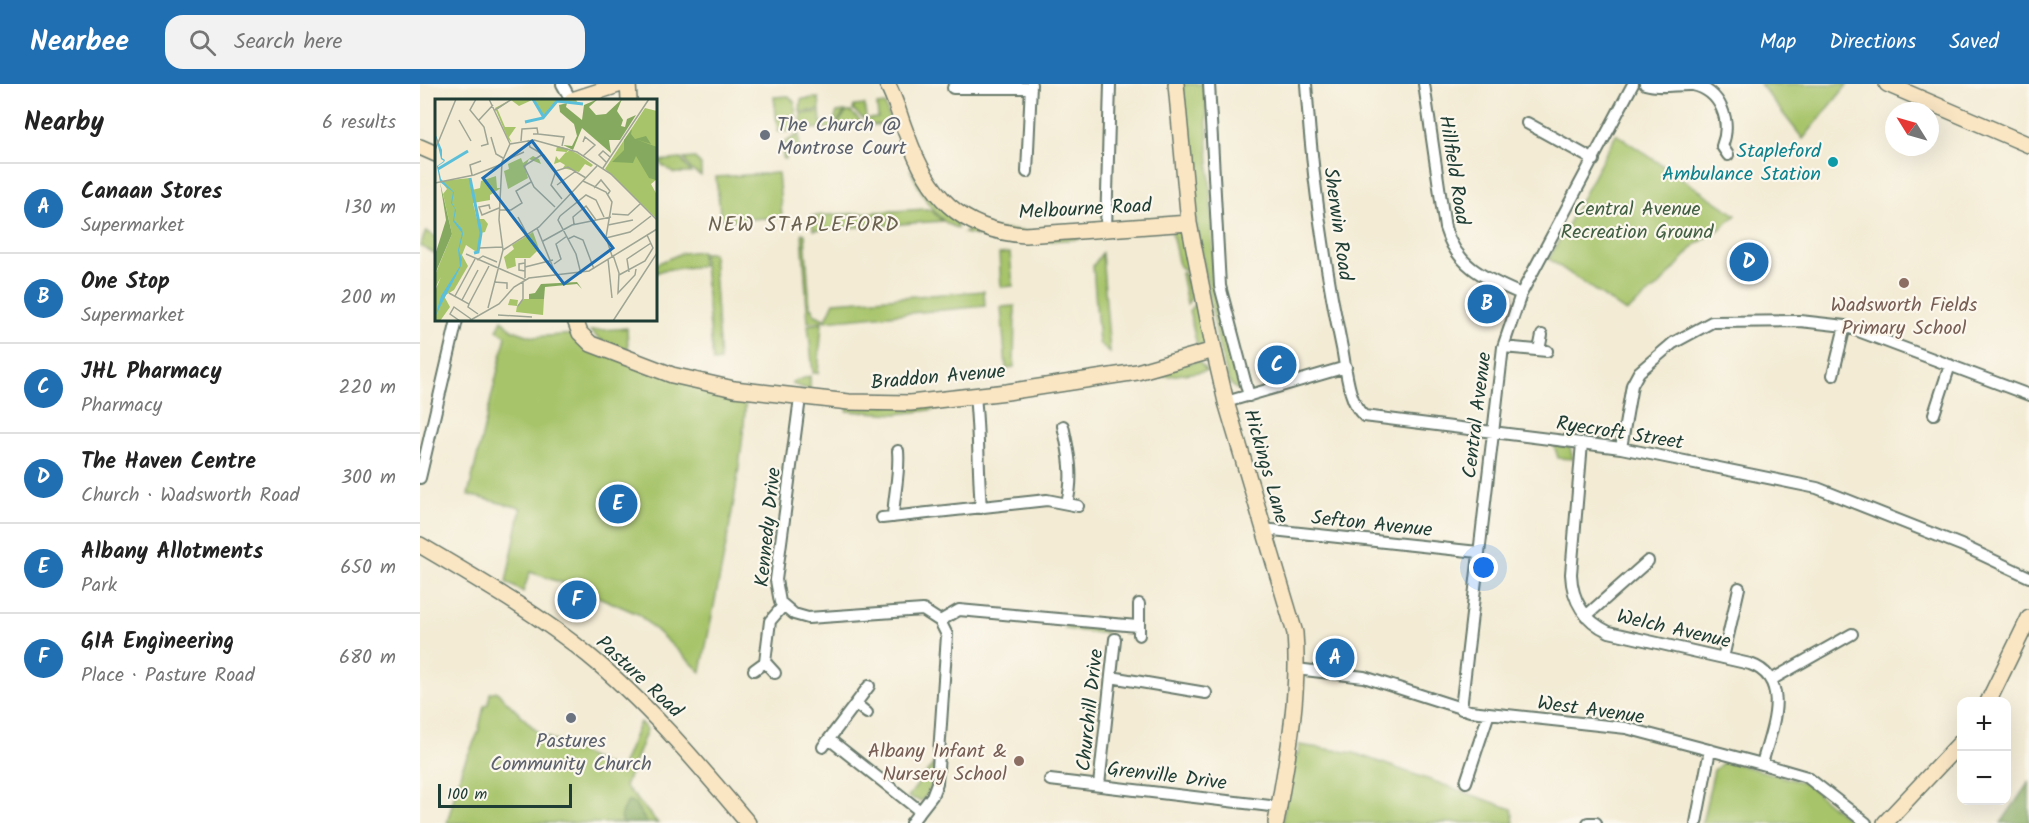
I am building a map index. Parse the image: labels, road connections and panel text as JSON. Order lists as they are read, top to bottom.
{
  "streets": {
    "main road": [
      "Melbourne Road",
      "Braddon Avenue",
      "Hickings Lane",
      "Pasture Road"
    ],
    "street": [
      "Hillfield Road",
      "Sherwin Road",
      "Central Avenue",
      "Ryecroft Street",
      "Sefton Avenue",
      "Kennedy Drive",
      "Welch Avenue",
      "West Avenue",
      "Churchill Drive",
      "Grenville Drive"
    ]
  },
  "crossings": [
    ["Hillfield Road", "Central Avenue"],
    ["Melbourne Road", "Hickings Lane"],
    ["Sherwin Road", "Ryecroft Street"],
    ["Braddon Avenue", "Hickings Lane"],
    ["Braddon Avenue", "Kennedy Drive"],
    ["Central Avenue", "Ryecroft Street"],
    ["Central Avenue", "Sefton Avenue"],
    ["Central Avenue", "West Avenue"],
    ["Hickings Lane", "Sefton Avenue"],
    ["Hickings Lane", "West Avenue"],
    ["Hickings Lane", "Grenville Drive"],
    ["Churchill Drive", "Grenville Drive"]
  ],
  "districts": ["NEW STAPLEFORD"],
  "parks": ["Central Avenue Recreation Ground"],
  "places": [
    "The Church @ Montrose Court",
    "Stapleford Ambulance Station",
    "Wadsworth Fields Primary School",
    "Pastures Community Church",
    "Albany Infant & Nursery School"
  ],
  "scale_bar": "100 m",
  "north": "top left",
  "page": {
    "header": "Nearbee",
    "search": "Search here",
    "nav": ["Map", "Directions", "Saved"],
    "heading": ["Nearby", "6 results"],
    "list": [
      {
        "mark": "A",
        "name": "Canaan Stores",
        "note": "Supermarket",
        "value": "130 m"
      },
      {
        "mark": "B",
        "name": "One Stop",
        "note": "Supermarket",
        "value": "200 m"
      },
      {
        "mark": "C",
        "name": "JHL Pharmacy",
        "note": "Pharmacy",
        "value": "220 m"
      },
      {
        "mark": "D",
        "name": "The Haven Centre",
        "note": "Church · Wadsworth Road",
        "value": "300 m"
      },
      {
        "mark": "E",
        "name": "Albany Allotments",
        "note": "Park",
        "value": "650 m"
      },
      {
        "mark": "F",
        "name": "GIA Engineering",
        "note": "Place · Pasture Road",
        "value": "680 m"
      }
    ],
    "pins": [
      "D",
      "B",
      "C",
      "E",
      "F",
      "A"
    ],
    "map_buttons": ["+", "−"],
    "scale": "100 m"
  }
}
